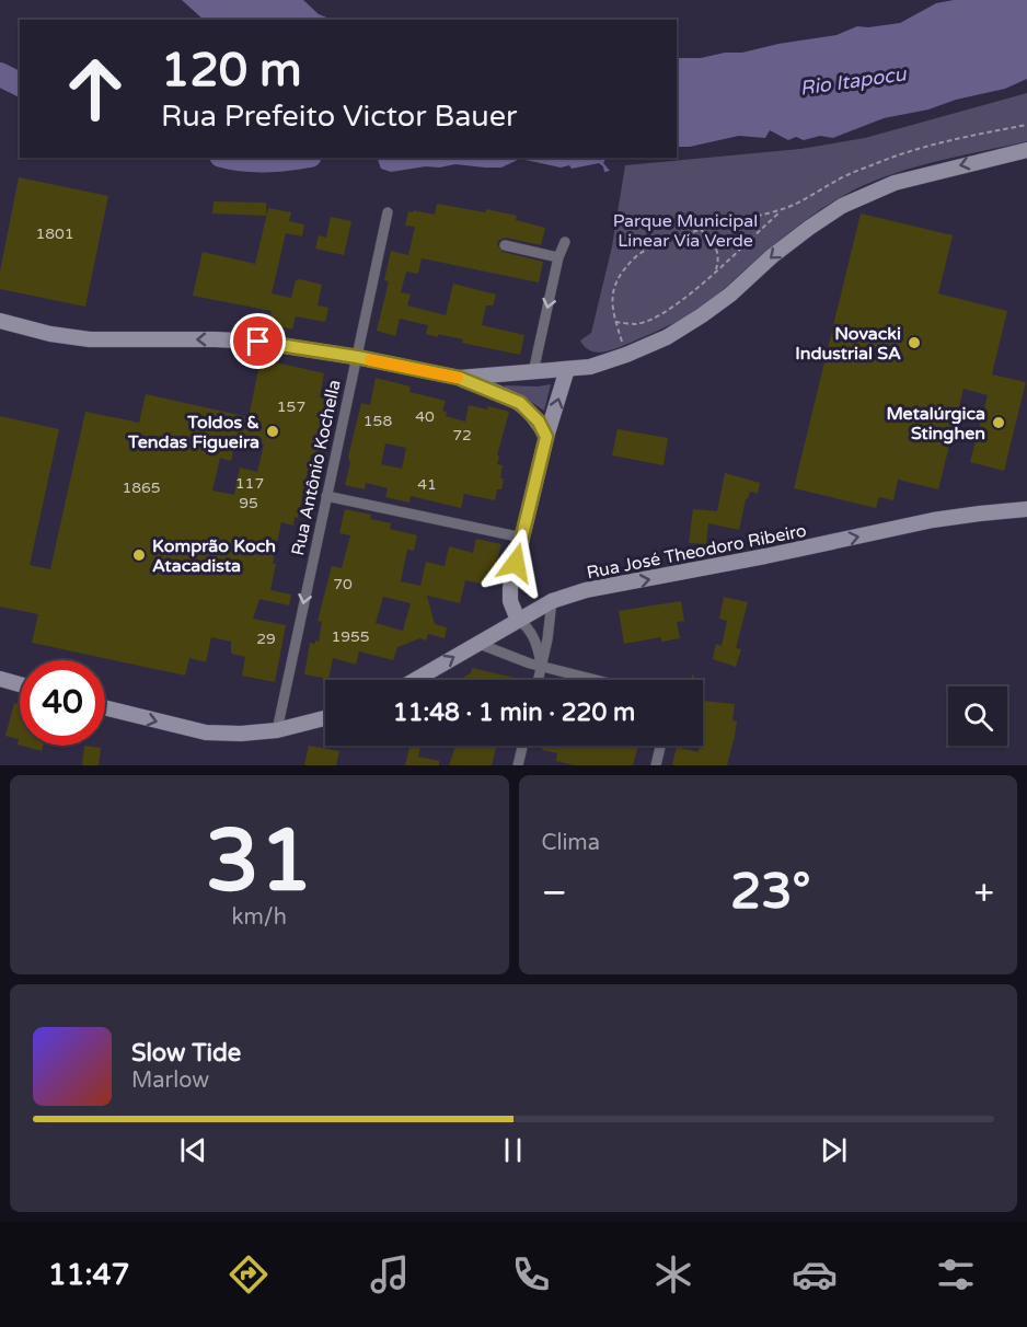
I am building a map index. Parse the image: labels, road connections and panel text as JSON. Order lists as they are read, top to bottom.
{
  "streets": {
    "main road": ["Rua José Theodoro Ribeiro"],
    "street": ["Rua Antônio Kochella"]
  },
  "one_way": ["Rua Antônio Kochella", "Rua José Theodoro Ribeiro"],
  "water": ["Rio Itapocu"],
  "parks": ["Parque Municipal Linear Via Verde"],
  "places": [
    "Novacki Industrial SA",
    "Metalúrgica Stinghen",
    "Toldos & Tendas Figueira",
    "Komprão Koch Atacadista"
  ],
  "house_numbers": [
    "1801",
    "157",
    "40",
    "158",
    "72",
    "117",
    "41",
    "1865",
    "95",
    "70",
    "1955",
    "29"
  ],
  "page": {
    "turn": ["120 m", "Rua Prefeito Victor Bauer"],
    "limit": "40",
    "trip": "11:48 · 1 min · 220 m",
    "tile": [
      ["31", "km/h"],
      "Clima"
    ],
    "heat": ["−", "23°", "+"],
    "song": ["Slow Tide", "Marlow"],
    "tabs": "11:47"
  }
}
